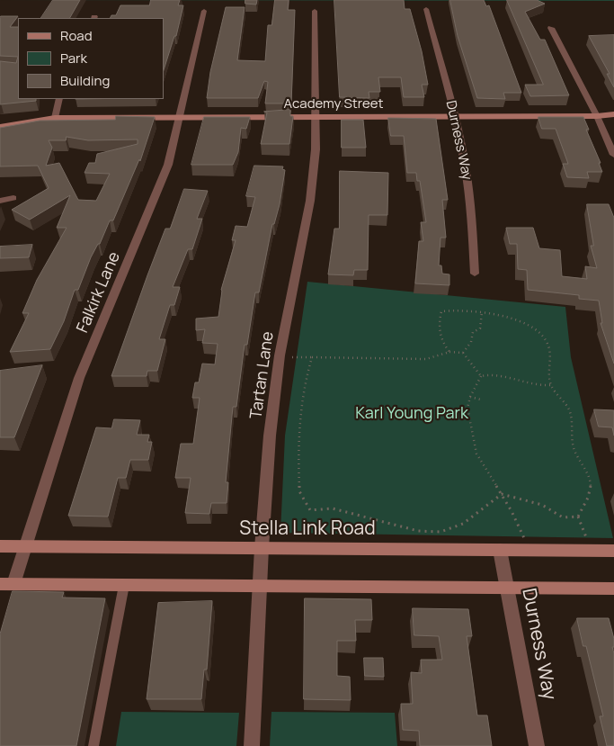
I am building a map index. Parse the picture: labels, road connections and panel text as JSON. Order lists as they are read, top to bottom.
{
  "streets": {
    "main road": ["Academy Street", "Stella Link Road"],
    "street": ["Durness Way", "Falkirk Lane", "Tartan Lane"]
  },
  "crossings": [
    ["Academy Street", "Durness Way"],
    ["Academy Street", "Falkirk Lane"],
    ["Academy Street", "Tartan Lane"],
    ["Durness Way", "Stella Link Road"],
    ["Falkirk Lane", "Stella Link Road"],
    ["Tartan Lane", "Stella Link Road"]
  ],
  "parks": ["Karl Young Park"],
  "legend": ["Road", "Park", "Building"]
}
